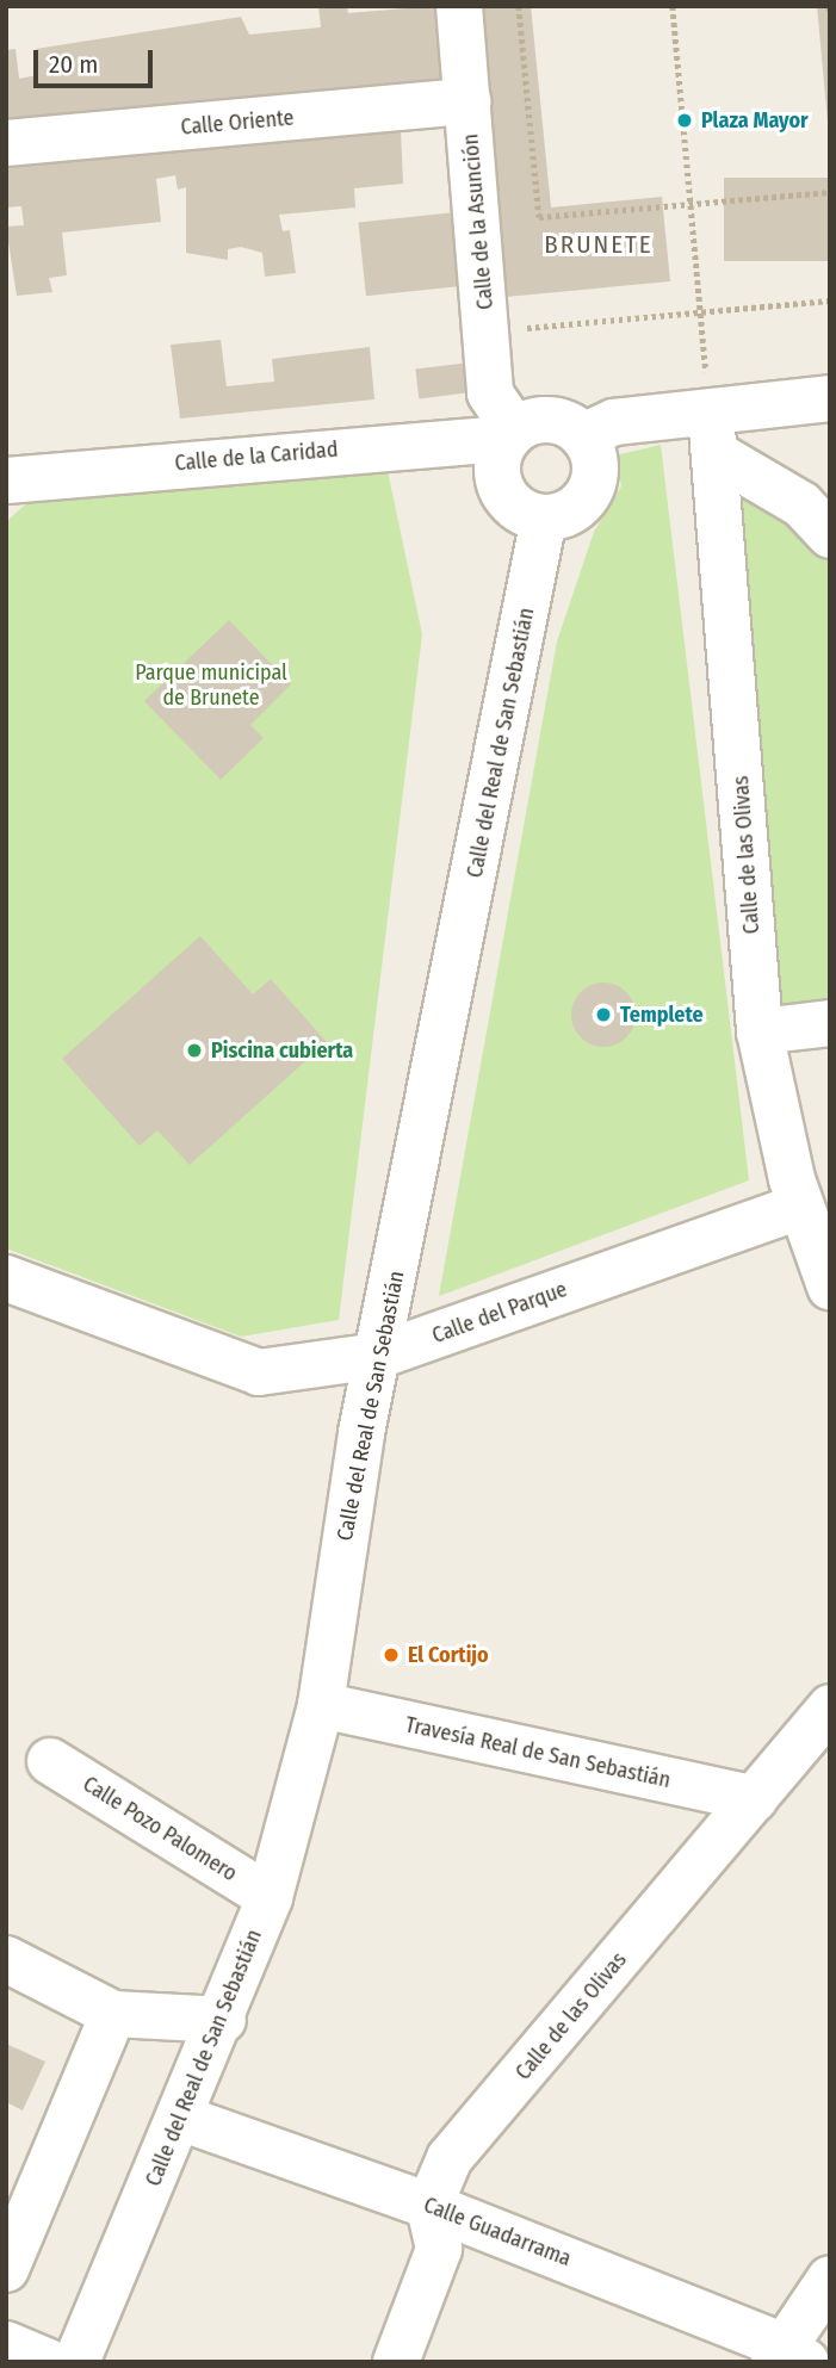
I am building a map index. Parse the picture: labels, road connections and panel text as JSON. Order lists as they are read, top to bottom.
{
  "streets": {
    "street": [
      "Calle Oriente",
      "Calle de la Asunción",
      "Calle de la Caridad",
      "Calle del Real de San Sebastián",
      "Calle de las Olivas",
      "Calle del Parque",
      "Travesía Real de San Sebastián",
      "Calle Pozo Palomero",
      "Calle Guadarrama"
    ]
  },
  "crossings": [
    ["Calle Oriente", "Calle de la Asunción"],
    ["Calle de la Asunción", "Calle de la Caridad"],
    ["Calle de la Asunción", "Calle del Real de San Sebastián"],
    ["Calle de la Caridad", "Calle del Real de San Sebastián"],
    ["Calle del Real de San Sebastián", "Calle del Parque"],
    ["Calle del Real de San Sebastián", "Travesía Real de San Sebastián"],
    ["Calle del Real de San Sebastián", "Calle Pozo Palomero"],
    ["Calle del Real de San Sebastián", "Calle Guadarrama"],
    ["Calle de las Olivas", "Calle del Parque"],
    ["Calle de las Olivas", "Travesía Real de San Sebastián"],
    ["Calle de las Olivas", "Calle Guadarrama"]
  ],
  "districts": ["BRUNETE"],
  "parks": ["Parque municipal de Brunete"],
  "places": [
    "Plaza Mayor",
    "Templete",
    "Piscina cubierta",
    "El Cortijo"
  ],
  "scale_bar": "20 m"
}
